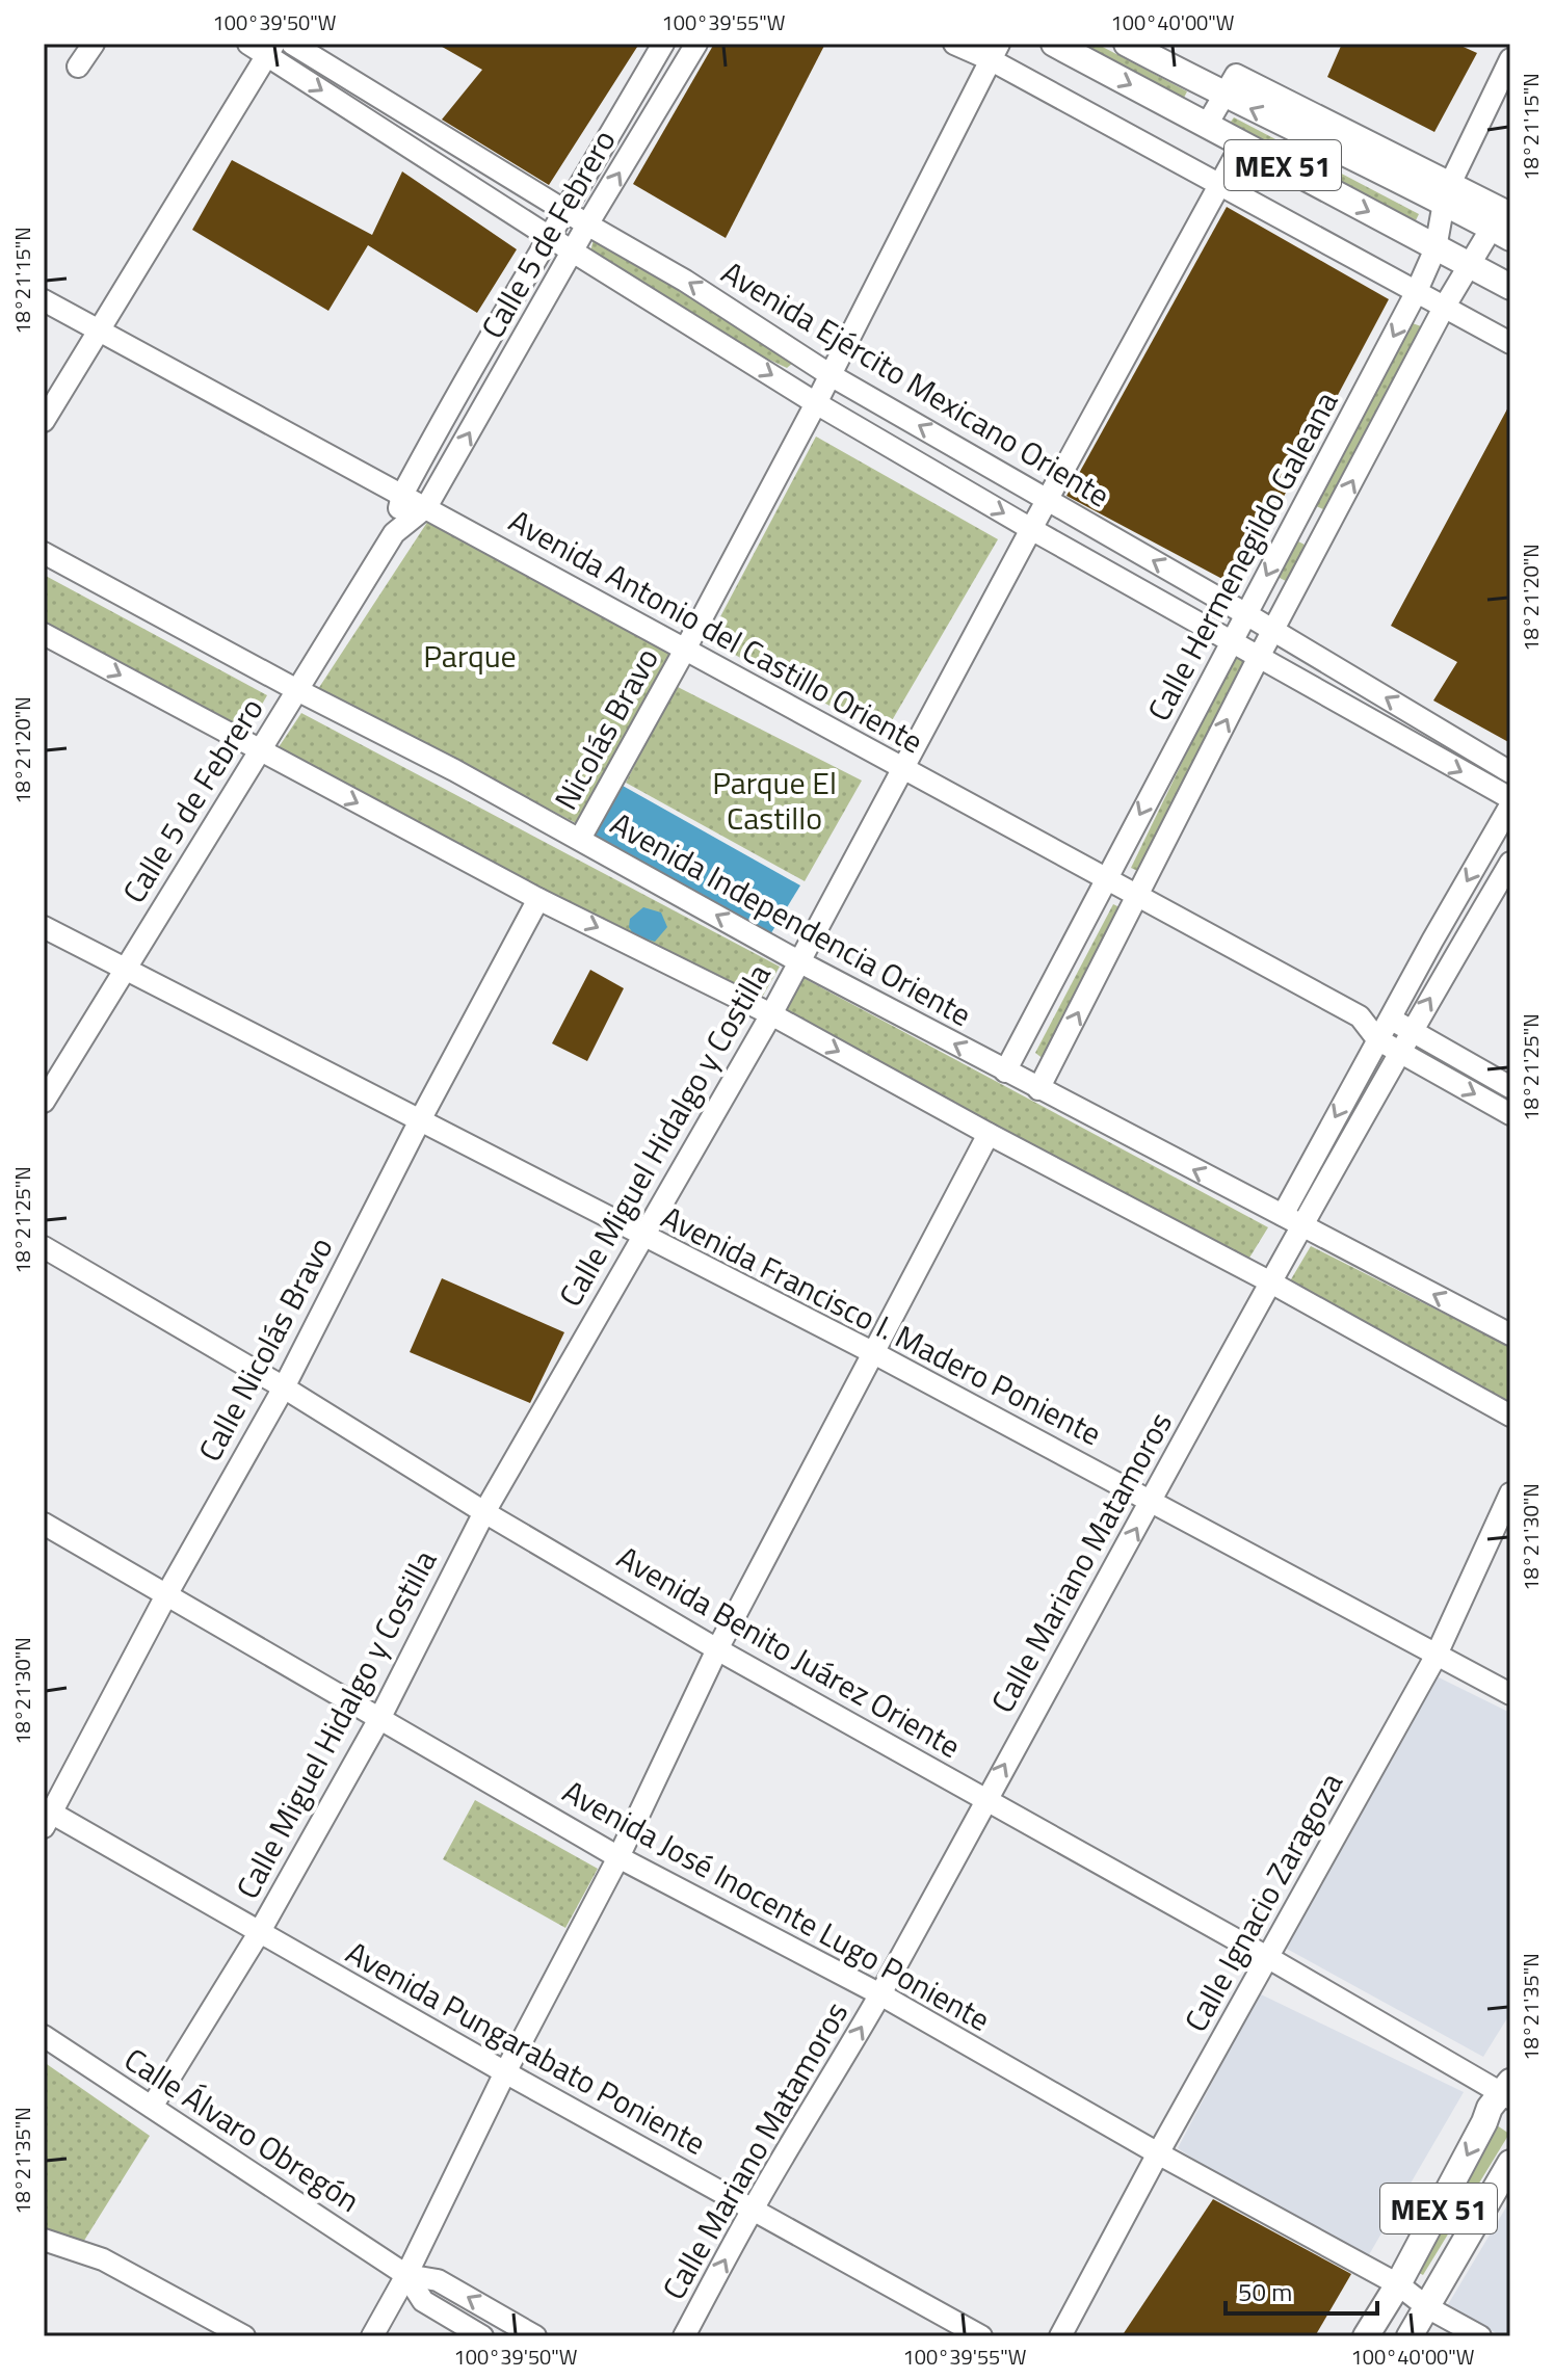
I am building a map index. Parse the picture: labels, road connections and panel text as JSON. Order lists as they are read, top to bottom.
{
  "streets": {
    "main road": ["MEX 51"],
    "street": [
      "Calle 5 de Febrero",
      "Avenida Ejército Mexicano Oriente",
      "Calle Hermenegildo Galeana",
      "Avenida Antonio del Castillo Oriente",
      "Nicolás Bravo",
      "Avenida Independencia Oriente",
      "Calle Miguel Hidalgo y Costilla",
      "Avenida Francisco I. Madero Poniente",
      "Calle Nicolás Bravo",
      "Calle Mariano Matamoros",
      "Avenida Benito Juárez Oriente",
      "Calle Ignacio Zaragoza",
      "Avenida José Inocente Lugo Poniente",
      "Avenida Pungarabato Poniente",
      "Calle Álvaro Obregón"
    ]
  },
  "crossings": [
    ["MEX 51", "Calle Hermenegildo Galeana"],
    ["MEX 51", "Calle Miguel Hidalgo y Costilla"],
    ["MEX 51", "Avenida Benito Juárez Oriente"],
    ["MEX 51", "Avenida José Inocente Lugo Poniente"],
    ["Calle 5 de Febrero", "Avenida Ejército Mexicano Oriente"],
    ["Calle 5 de Febrero", "Avenida Antonio del Castillo Oriente"],
    ["Calle 5 de Febrero", "Avenida Independencia Oriente"],
    ["Calle 5 de Febrero", "Avenida Francisco I. Madero Poniente"],
    ["Avenida Ejército Mexicano Oriente", "Calle Hermenegildo Galeana"],
    ["Avenida Ejército Mexicano Oriente", "Calle Miguel Hidalgo y Costilla"],
    ["Calle Hermenegildo Galeana", "Avenida Antonio del Castillo Oriente"],
    ["Calle Hermenegildo Galeana", "Avenida Independencia Oriente"],
    ["Avenida Antonio del Castillo Oriente", "Nicolás Bravo"],
    ["Avenida Antonio del Castillo Oriente", "Calle Miguel Hidalgo y Costilla"],
    ["Avenida Antonio del Castillo Oriente", "Calle Mariano Matamoros"],
    ["Nicolás Bravo", "Avenida Independencia Oriente"],
    ["Avenida Independencia Oriente", "Calle Miguel Hidalgo y Costilla"],
    ["Avenida Independencia Oriente", "Calle Mariano Matamoros"],
    ["Calle Miguel Hidalgo y Costilla", "Avenida Francisco I. Madero Poniente"],
    ["Calle Miguel Hidalgo y Costilla", "Avenida Benito Juárez Oriente"],
    ["Calle Miguel Hidalgo y Costilla", "Avenida José Inocente Lugo Poniente"],
    ["Calle Miguel Hidalgo y Costilla", "Avenida Pungarabato Poniente"],
    ["Calle Miguel Hidalgo y Costilla", "Calle Álvaro Obregón"],
    ["Avenida Francisco I. Madero Poniente", "Calle Nicolás Bravo"],
    ["Avenida Francisco I. Madero Poniente", "Calle Mariano Matamoros"],
    ["Avenida Francisco I. Madero Poniente", "Calle Ignacio Zaragoza"],
    ["Calle Nicolás Bravo", "Avenida Benito Juárez Oriente"],
    ["Calle Nicolás Bravo", "Avenida José Inocente Lugo Poniente"],
    ["Calle Nicolás Bravo", "Avenida Pungarabato Poniente"],
    ["Calle Mariano Matamoros", "Avenida Benito Juárez Oriente"],
    ["Calle Mariano Matamoros", "Avenida José Inocente Lugo Poniente"],
    ["Calle Mariano Matamoros", "Avenida Pungarabato Poniente"],
    ["Avenida Benito Juárez Oriente", "Calle Ignacio Zaragoza"],
    ["Calle Ignacio Zaragoza", "Avenida José Inocente Lugo Poniente"]
  ],
  "one_way": ["Calle Mariano Matamoros"],
  "parks": ["Parque", "Parque El Castillo"],
  "scale_bar": "50 m",
  "coordinates": [
    "100°39'50\"W",
    "100°39'55\"W",
    "100°40'00\"W",
    "18°21'15\"N",
    "18°21'20\"N",
    "18°21'25\"N",
    "18°21'30\"N",
    "18°21'35\"N"
  ]
}
